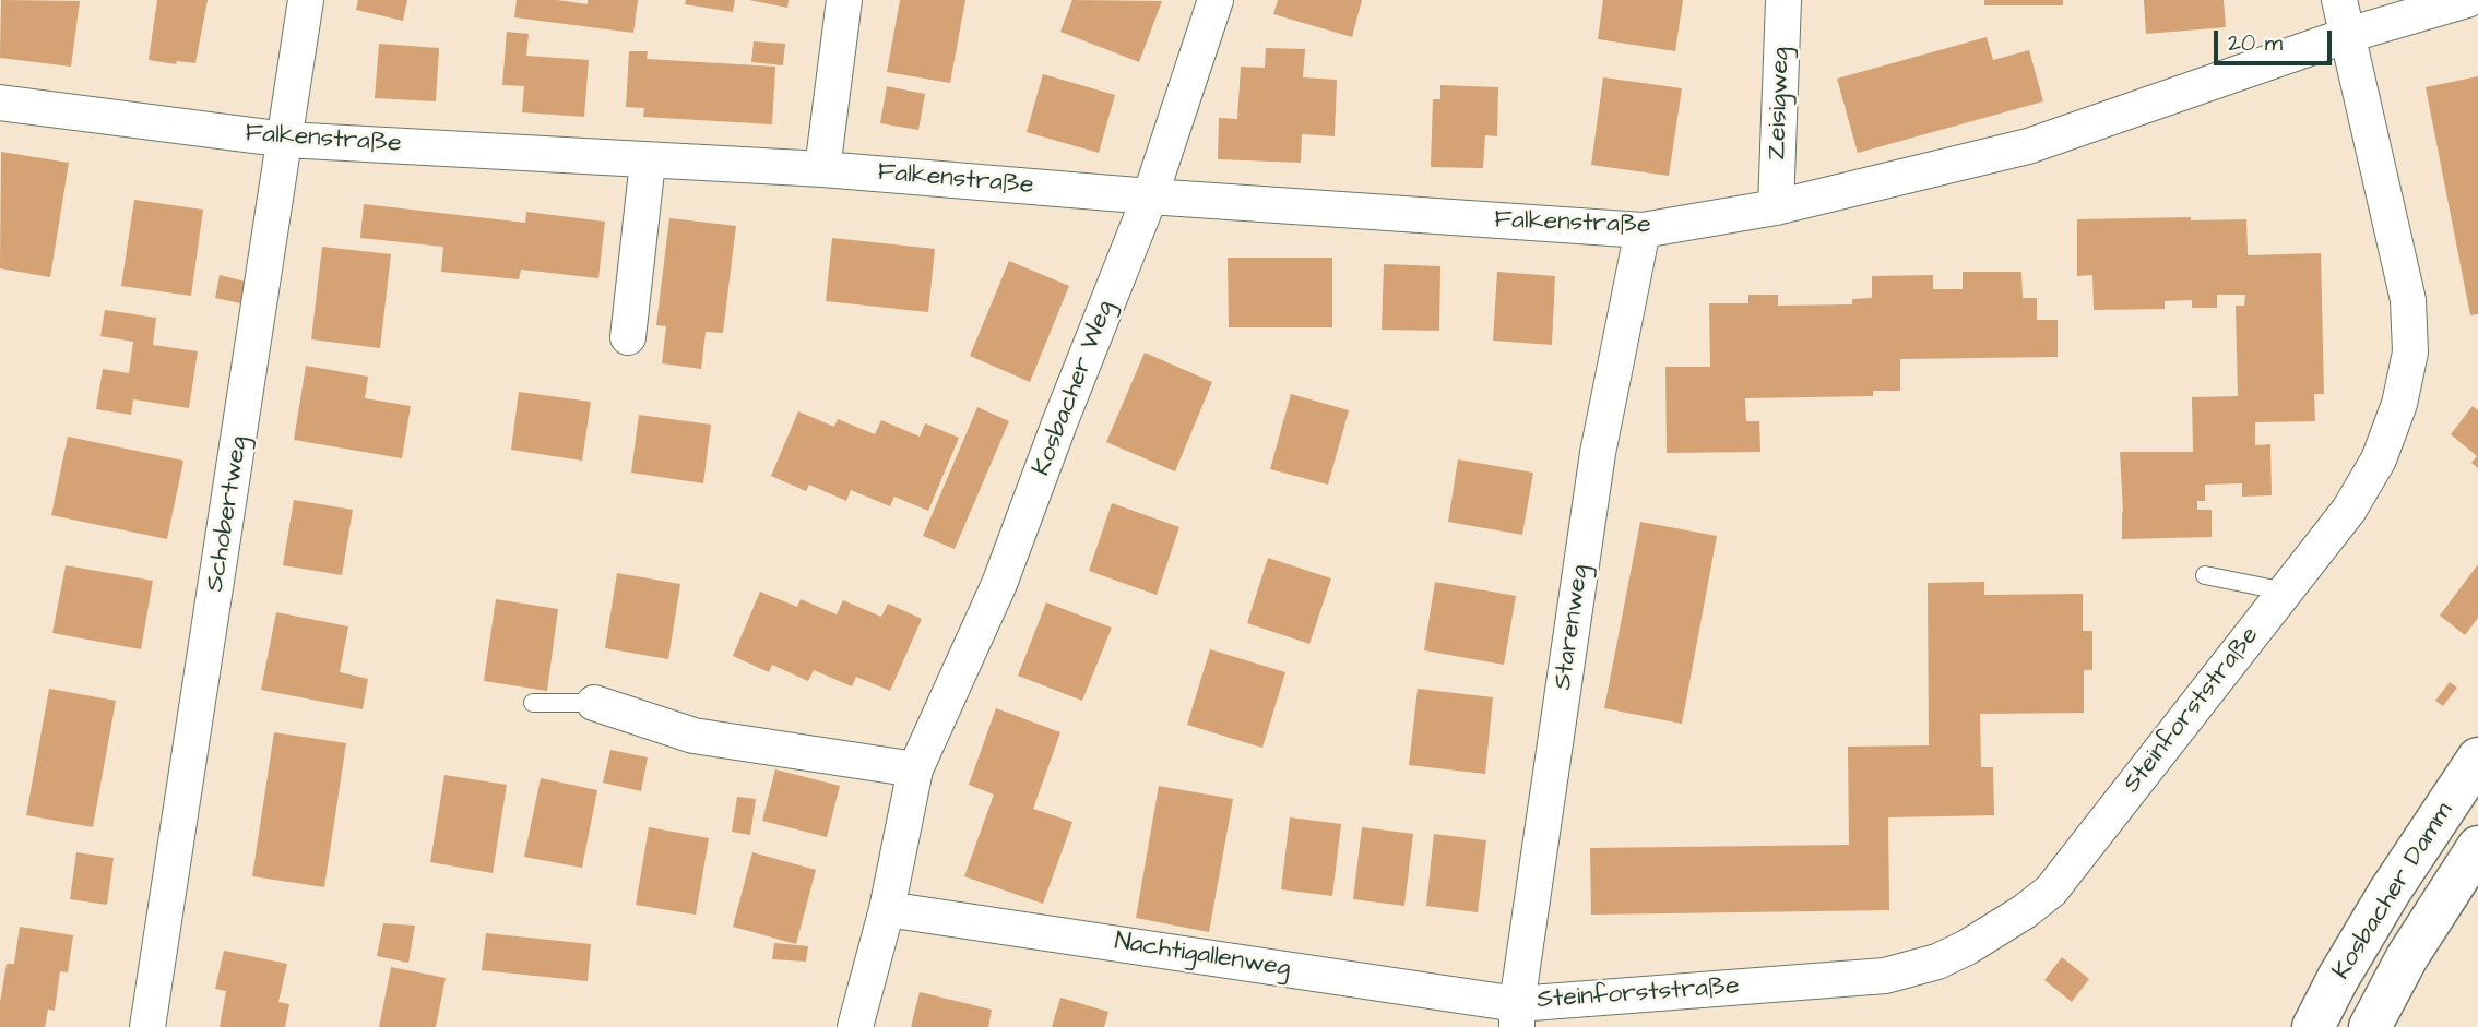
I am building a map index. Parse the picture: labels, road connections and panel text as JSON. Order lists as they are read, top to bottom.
{
  "streets": {
    "street": [
      "Zeisigweg",
      "Falkenstraße",
      "Kosbacher Weg",
      "Schobertweg",
      "Starenweg",
      "Steinforststraße",
      "Kosbacher Damm",
      "Nachtigallenweg"
    ]
  },
  "crossings": [
    ["Zeisigweg", "Falkenstraße"],
    ["Falkenstraße", "Kosbacher Weg"],
    ["Falkenstraße", "Schobertweg"],
    ["Falkenstraße", "Starenweg"],
    ["Falkenstraße", "Steinforststraße"],
    ["Kosbacher Weg", "Nachtigallenweg"],
    ["Starenweg", "Steinforststraße"],
    ["Starenweg", "Nachtigallenweg"],
    ["Steinforststraße", "Nachtigallenweg"]
  ],
  "scale_bar": "20 m"
}
